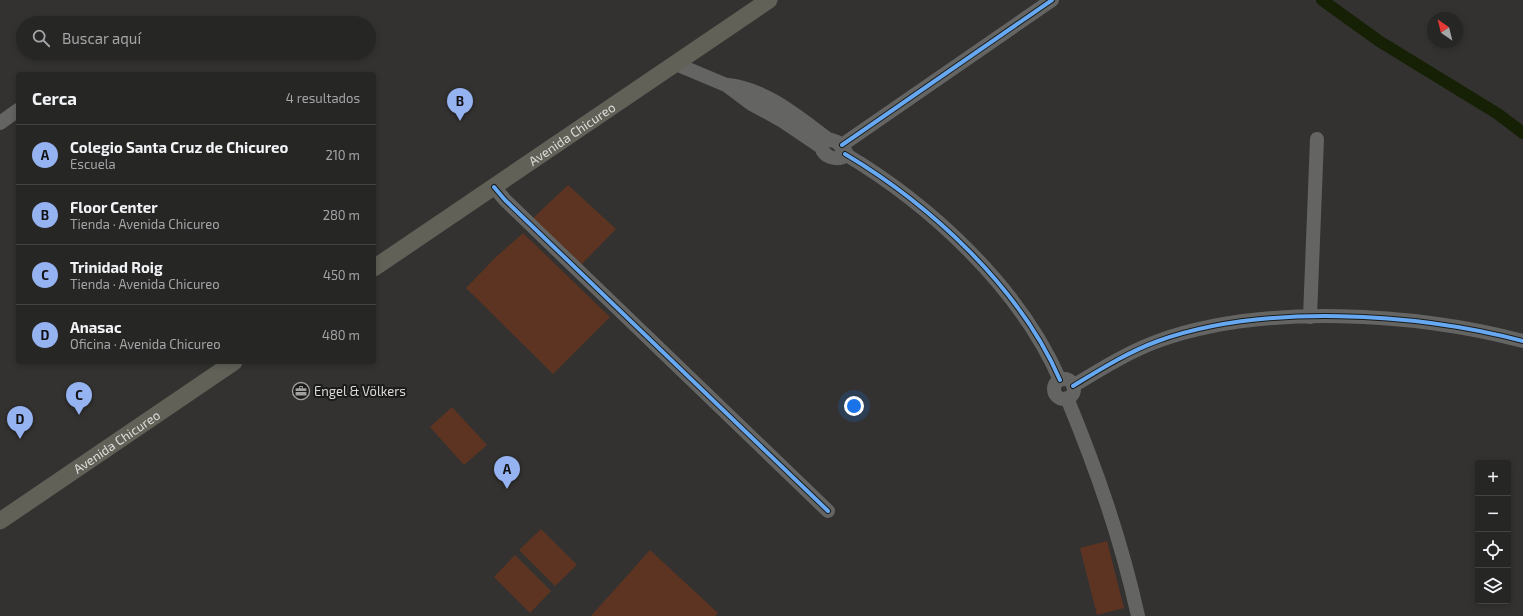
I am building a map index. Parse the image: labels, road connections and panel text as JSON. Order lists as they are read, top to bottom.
{
  "streets": {
    "main road": ["Avenida Chicureo"]
  },
  "places": {
    "office": ["Engel & Völkers"]
  },
  "north": "top left",
  "page": {
    "search": "Buscar aquí",
    "heading": ["Cerca", "4 resultados"],
    "pins": [
      "B",
      "C",
      "D",
      "A"
    ],
    "list": [
      {
        "mark": "A",
        "name": "Colegio Santa Cruz de Chicureo",
        "note": "Escuela",
        "value": "210 m"
      },
      {
        "mark": "B",
        "name": "Floor Center",
        "note": "Tienda · Avenida Chicureo",
        "value": "280 m"
      },
      {
        "mark": "C",
        "name": "Trinidad Roig",
        "note": "Tienda · Avenida Chicureo",
        "value": "450 m"
      },
      {
        "mark": "D",
        "name": "Anasac",
        "note": "Oficina · Avenida Chicureo",
        "value": "480 m"
      }
    ],
    "map_buttons": ["+", "−"]
  }
}
